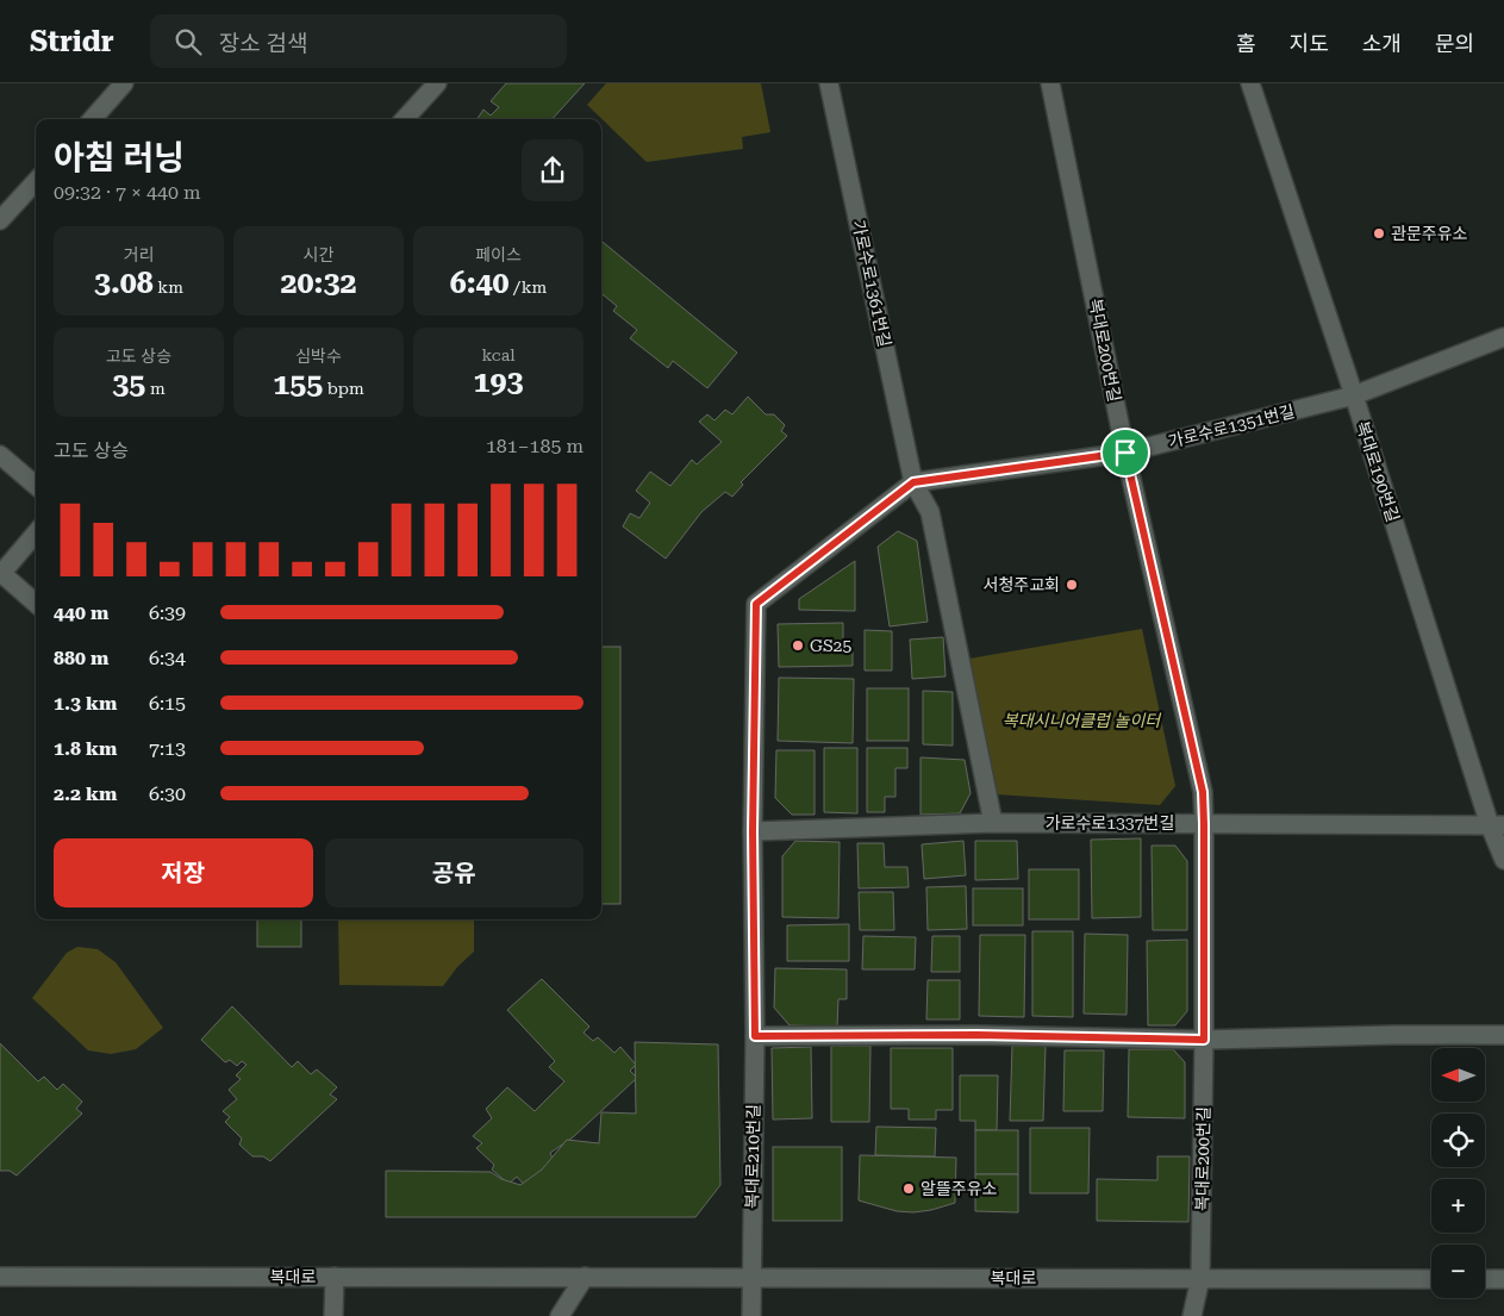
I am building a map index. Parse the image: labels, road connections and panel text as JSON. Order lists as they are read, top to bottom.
{
  "streets": {
    "street": [
      "가로수로1361번길",
      "복대로200번길",
      "가로수로1351번길",
      "복대로190번길",
      "가로수로1337번길",
      "복대로210번길",
      "복대로"
    ]
  },
  "crossings": [
    ["가로수로1361번길", "가로수로1351번길"],
    ["복대로200번길", "가로수로1351번길"],
    ["복대로200번길", "가로수로1337번길"],
    ["복대로200번길", "복대로"],
    ["가로수로1351번길", "복대로190번길"],
    ["가로수로1351번길", "복대로210번길"],
    ["복대로190번길", "가로수로1337번길"],
    ["가로수로1337번길", "복대로210번길"],
    ["복대로210번길", "복대로"]
  ],
  "parks": ["복대시니어클럽 놀이터"],
  "places": [
    "관문주유소",
    "서청주교회",
    "GS25",
    "알뜰주유소"
  ],
  "north": "left",
  "page": {
    "header": "Stridr",
    "search": "장소 검색",
    "nav": [
      "홈",
      "지도",
      "소개",
      "문의"
    ],
    "heading": ["아침 러닝", "09:32 · 7 × 440 m"],
    "stats": [
      ["거리", "3.08 km"],
      ["시간", "20:32"],
      ["페이스", "6:40 /km"],
      ["고도 상승", "35 m"],
      ["심박수", "155 bpm"],
      ["kcal", "193"]
    ],
    "chart": ["고도 상승", "181–185 m"],
    "list": [
      {
        "name": "440 m",
        "note": "6:39"
      },
      {
        "name": "880 m",
        "note": "6:34"
      },
      {
        "name": "1.3 km",
        "note": "6:15"
      },
      {
        "name": "1.8 km",
        "note": "7:13"
      },
      {
        "name": "2.2 km",
        "note": "6:30"
      }
    ],
    "buttons": ["저장", "공유"],
    "map_buttons": ["+", "−"]
  }
}
